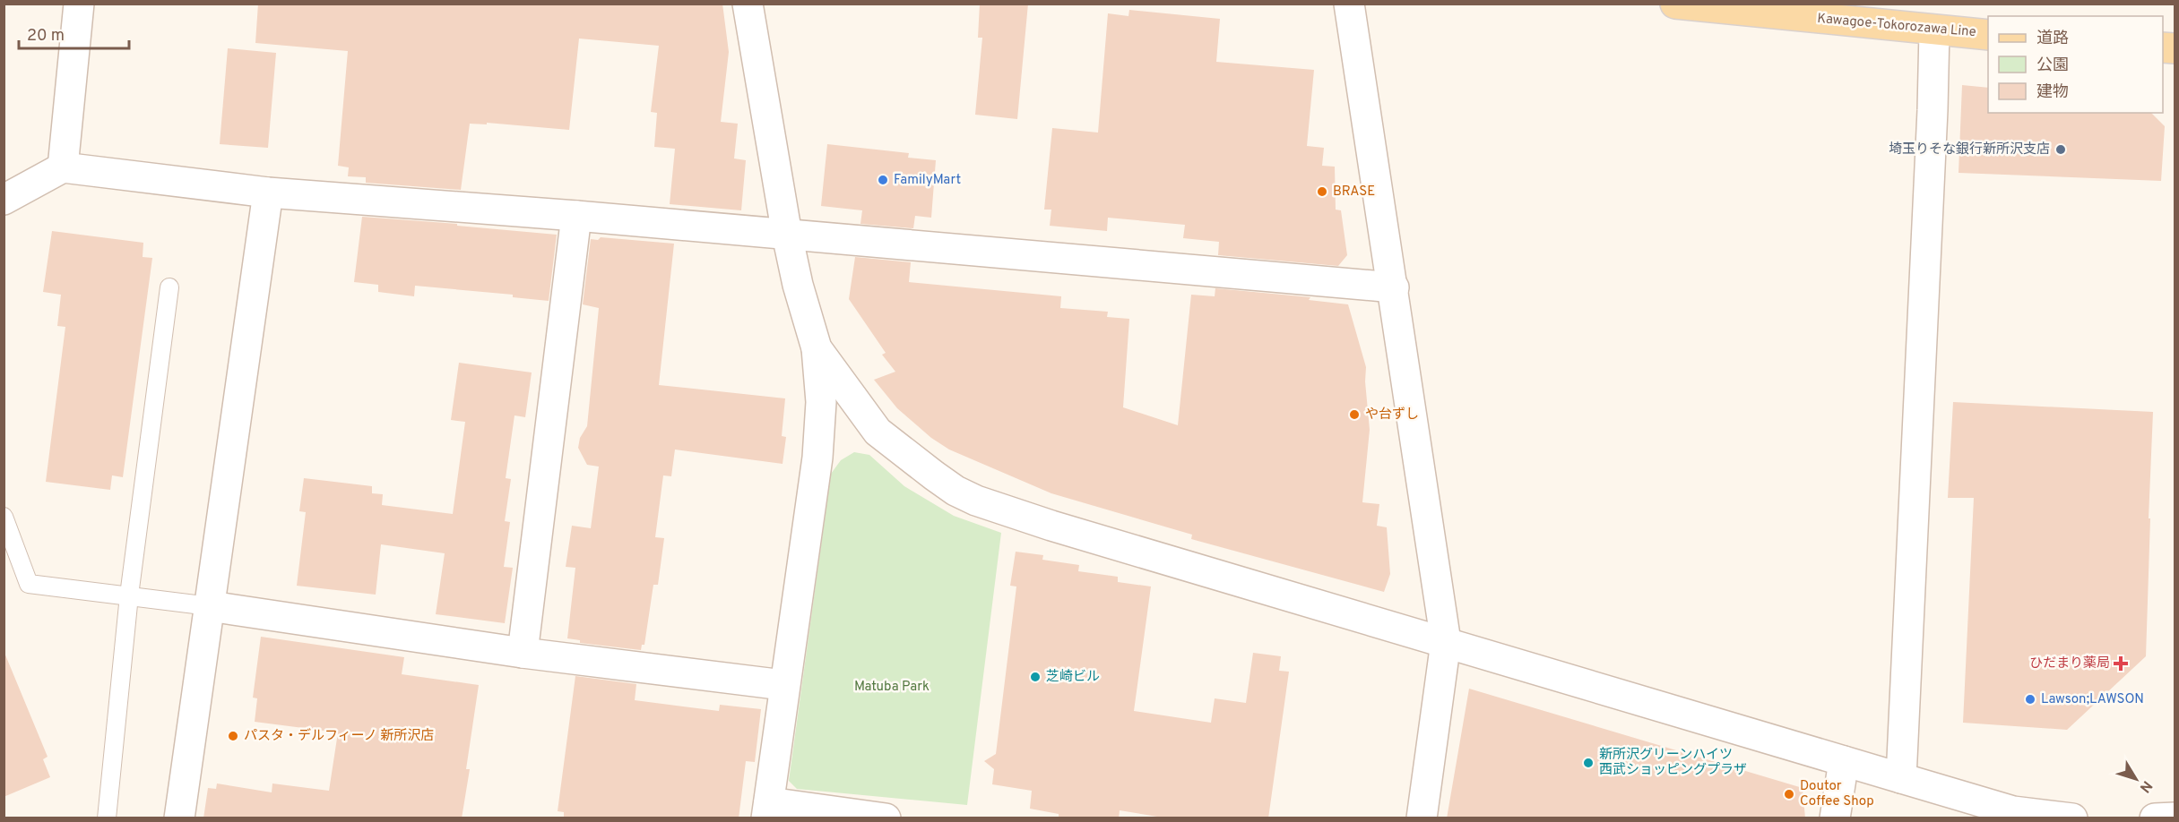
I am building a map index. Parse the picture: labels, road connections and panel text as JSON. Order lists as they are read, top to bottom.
{
  "streets": {
    "main road": ["Kawagoe-Tokorozawa Line"]
  },
  "parks": ["Matuba Park"],
  "places": {
    "other": [
      "埼玉りそな銀行新所沢支店",
      "FamilyMart",
      "BRASE",
      "や台ずし",
      "芝崎ビル",
      "Lawson;LAWSON",
      "パスタ・デルフィーノ 新所沢店",
      "新所沢グリーンハイツ 西武ショッピングプラザ",
      "Doutor Coffee Shop"
    ],
    "health": ["ひだまり薬局"]
  },
  "legend": ["道路", "公園", "建物"],
  "scale_bar": "20 m",
  "north": "bottom right"
}
